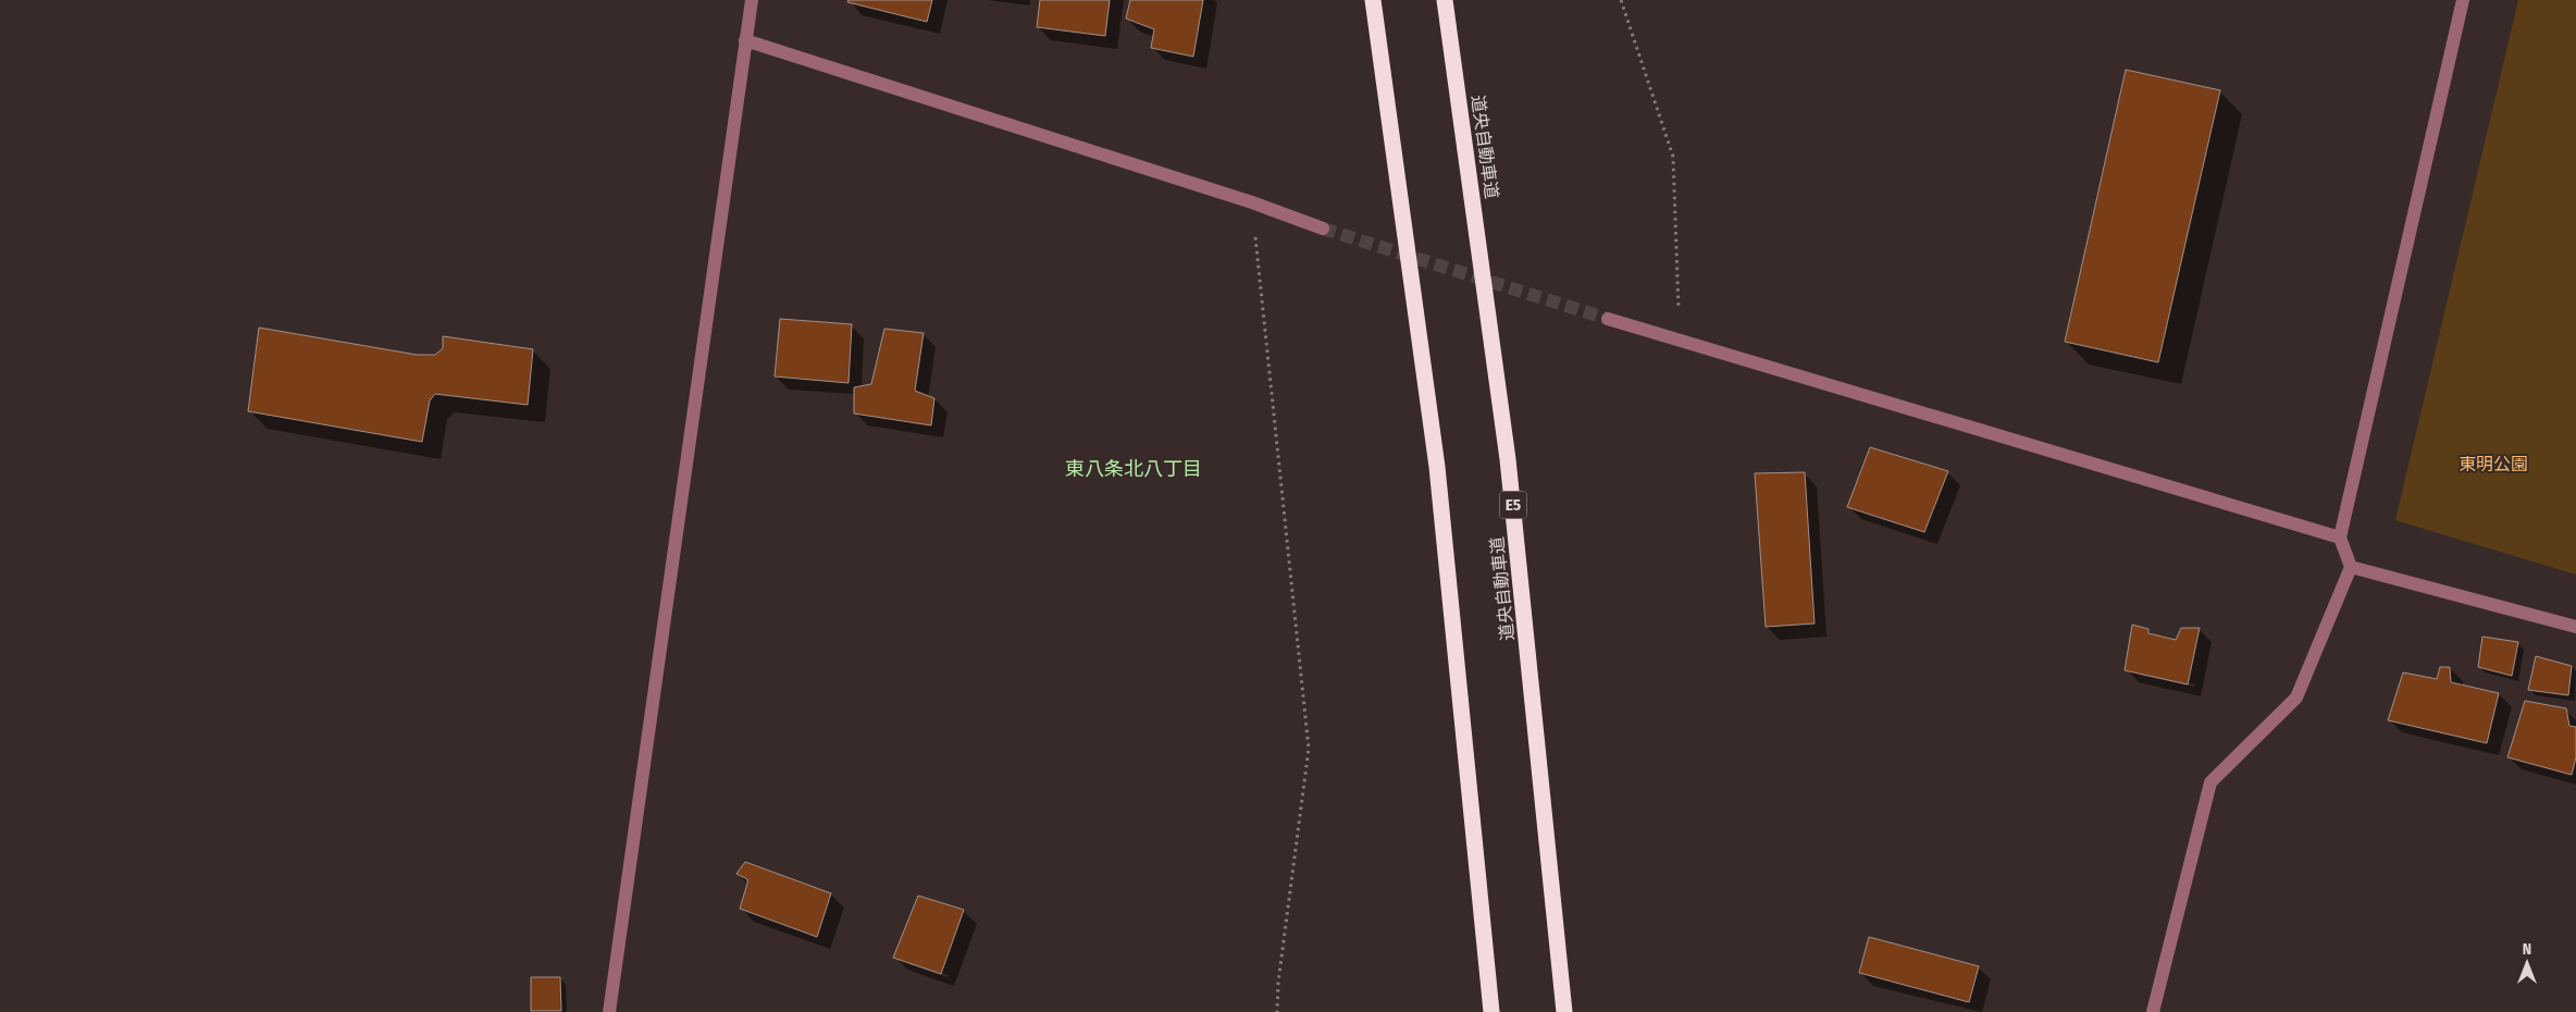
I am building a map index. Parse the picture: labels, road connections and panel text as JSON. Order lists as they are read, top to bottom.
{
  "streets": {
    "highway": ["道央自動車道", "E5"]
  },
  "districts": ["東八条北八丁目"],
  "parks": ["東明公園"],
  "north": "top"
}
